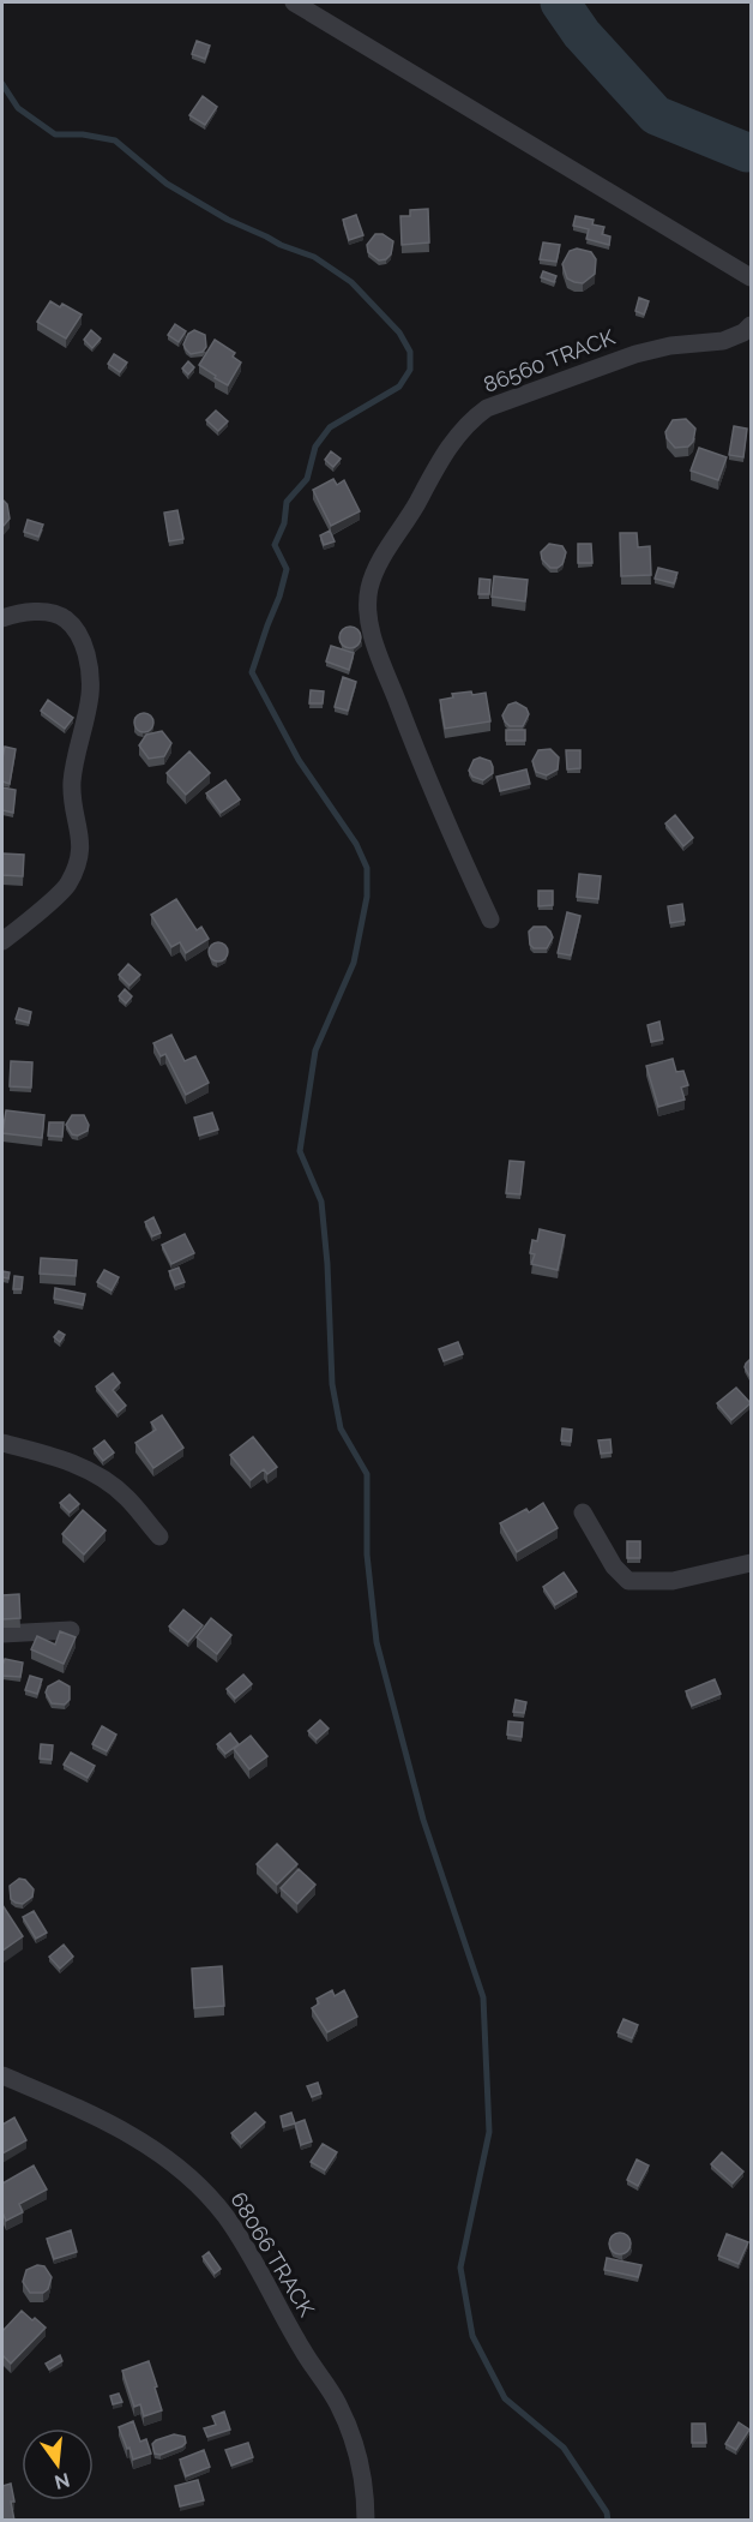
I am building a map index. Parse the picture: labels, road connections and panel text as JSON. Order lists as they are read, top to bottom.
{
  "streets": {
    "street": ["86560 TRACK", "68066 TRACK"]
  },
  "north": "bottom"
}
